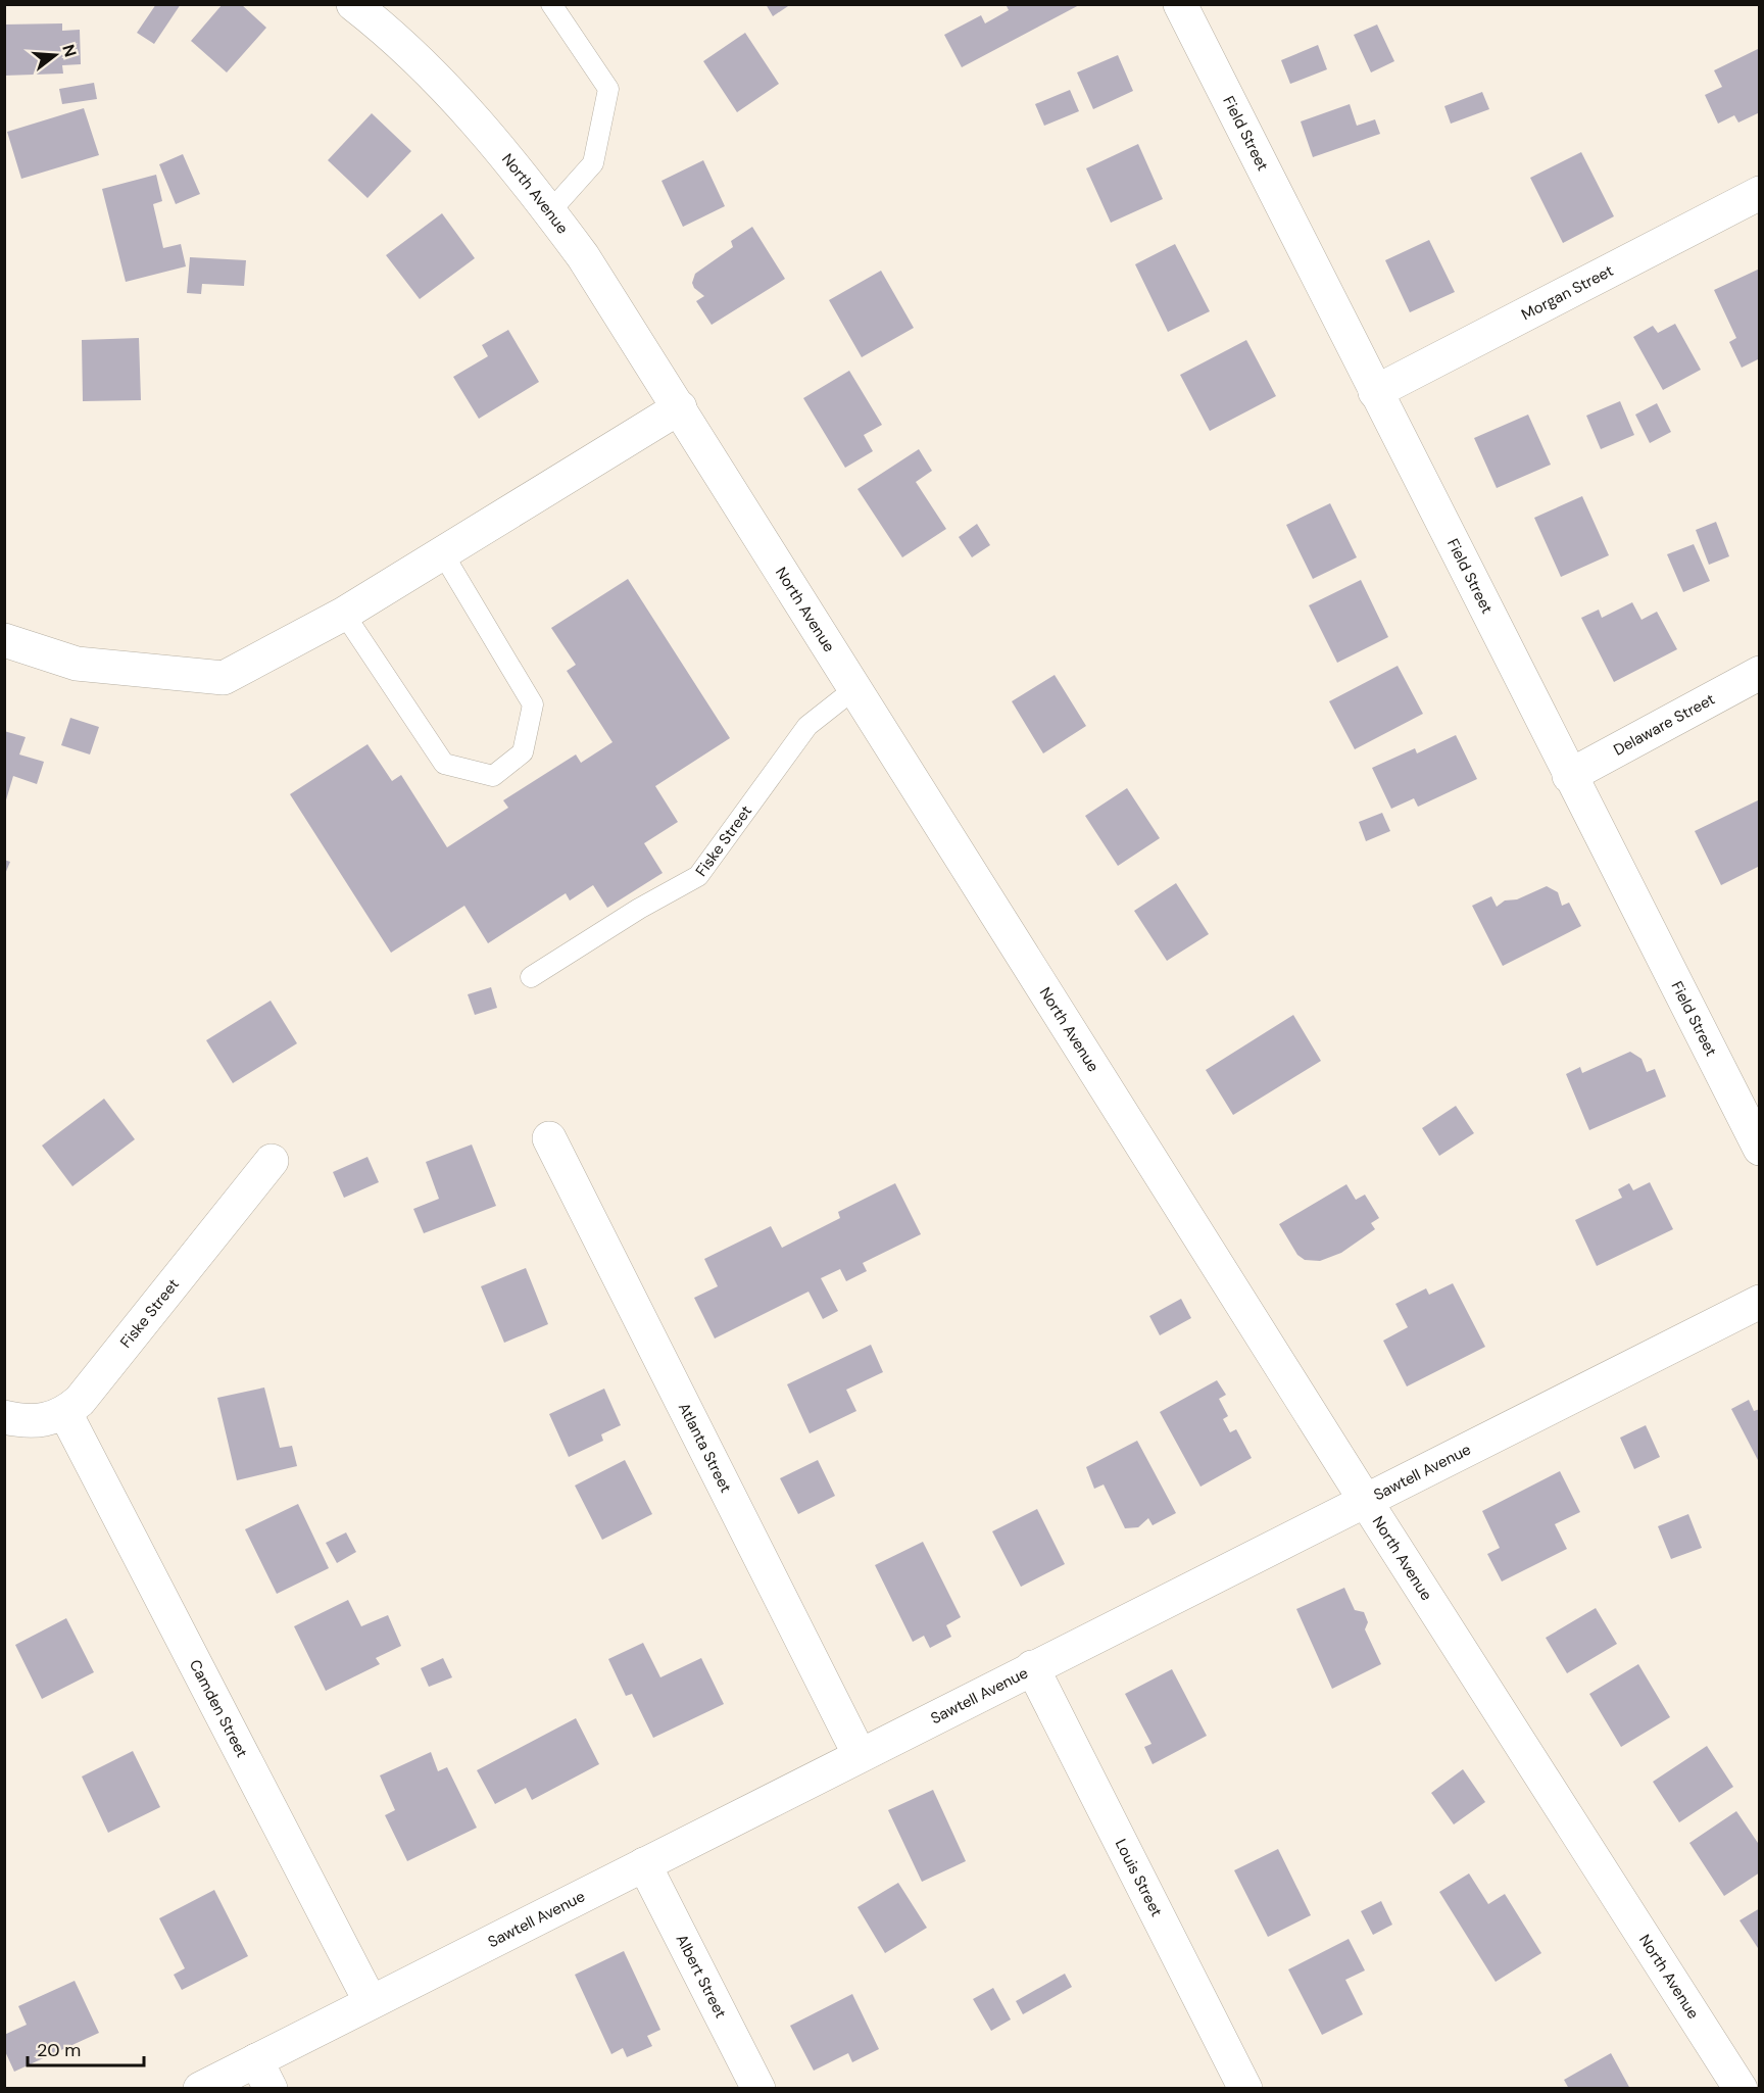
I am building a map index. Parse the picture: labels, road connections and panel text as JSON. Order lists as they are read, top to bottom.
{
  "streets": {
    "street": [
      "Field Street",
      "North Avenue",
      "Morgan Street",
      "Delaware Street",
      "Fiske Street",
      "Atlanta Street",
      "Sawtell Avenue",
      "Camden Street",
      "Louis Street",
      "Albert Street"
    ]
  },
  "crossings": [
    ["Field Street", "Morgan Street"],
    ["Field Street", "Delaware Street"],
    ["North Avenue", "Fiske Street"],
    ["North Avenue", "Sawtell Avenue"],
    ["Fiske Street", "Camden Street"],
    ["Atlanta Street", "Sawtell Avenue"],
    ["Sawtell Avenue", "Camden Street"],
    ["Sawtell Avenue", "Louis Street"],
    ["Sawtell Avenue", "Albert Street"]
  ],
  "scale_bar": "20 m",
  "north": "right"
}
